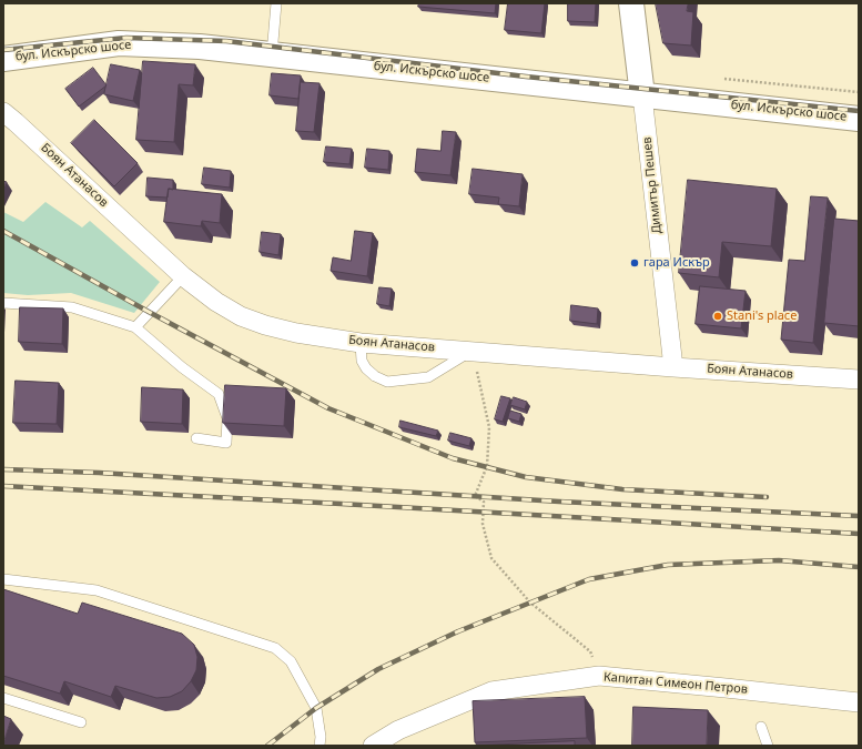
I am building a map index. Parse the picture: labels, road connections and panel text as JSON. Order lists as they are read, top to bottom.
{
  "streets": {
    "street": [
      "бул. Искърско шосе",
      "Боян Атанасов",
      "Димитър Пешев",
      "Капитан Симеон Петров"
    ]
  },
  "crossings": [
    ["бул. Искърско шосе", "Димитър Пешев"],
    ["Боян Атанасов", "Димитър Пешев"]
  ],
  "places": ["гара Искър", "Stani's place"]
}
